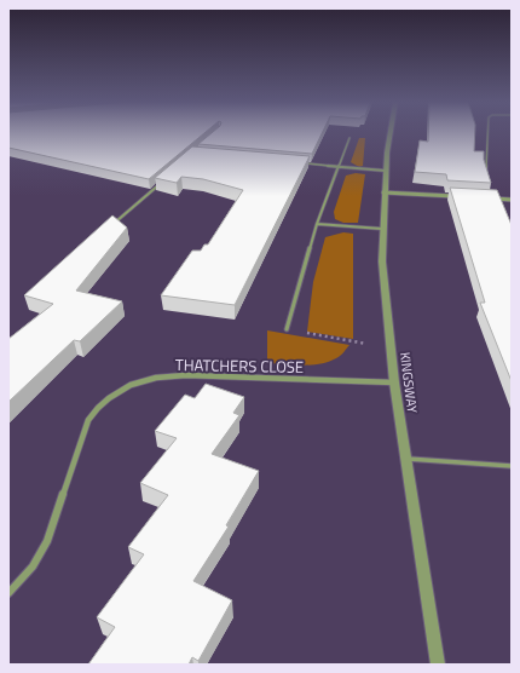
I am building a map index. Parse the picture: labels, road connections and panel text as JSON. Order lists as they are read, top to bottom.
{
  "streets": {
    "street": ["THATCHERS CLOSE", "KINGSWAY"]
  },
  "crossings": [
    ["THATCHERS CLOSE", "KINGSWAY"]
  ]
}
